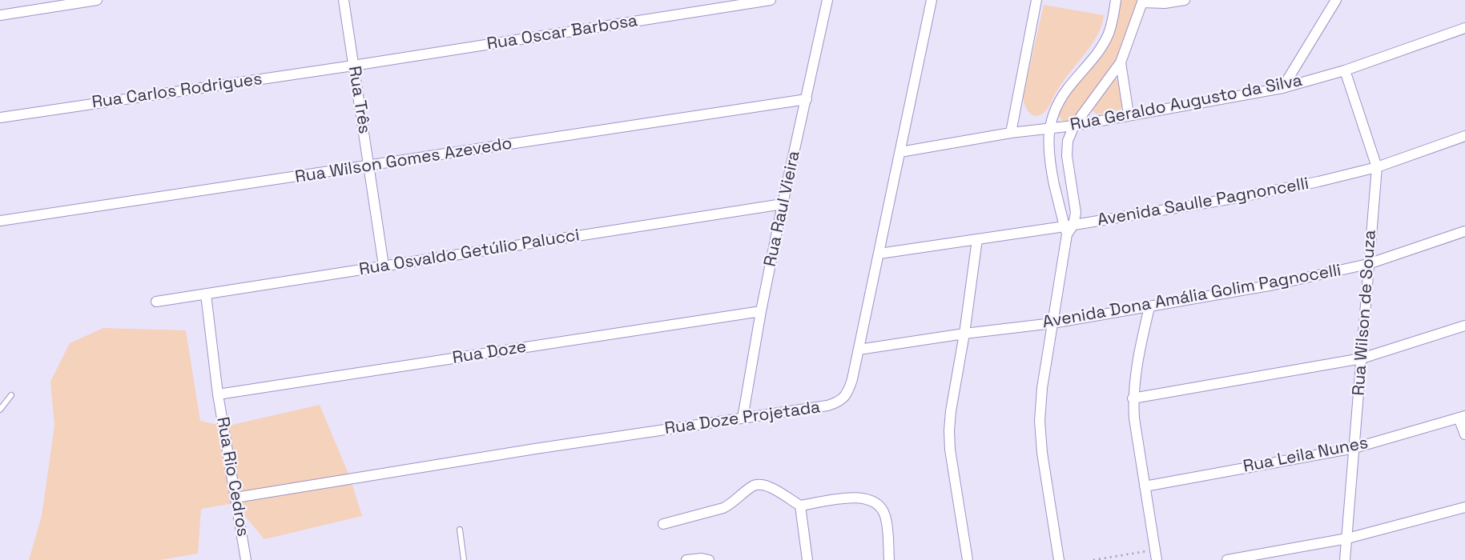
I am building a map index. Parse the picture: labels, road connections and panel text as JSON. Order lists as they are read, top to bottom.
{
  "streets": {
    "street": [
      "Rua Oscar Barbosa",
      "Rua Carlos Rodrigues",
      "Rua Três",
      "Rua Geraldo Augusto da Silva",
      "Rua Wilson Gomes Azevedo",
      "Avenida Saulle Pagnoncelli",
      "Rua Raul Vieira",
      "Rua Osvaldo Getúlio Palucci",
      "Avenida Dona Amália Golim Pagnocelli",
      "Rua Wilson de Souza",
      "Rua Doze",
      "Rua Doze Projetada",
      "Rua Leila Nunes",
      "Rua Rio Cedros"
    ]
  },
  "crossings": [
    ["Rua Oscar Barbosa", "Rua Carlos Rodrigues"],
    ["Rua Oscar Barbosa", "Rua Três"],
    ["Rua Carlos Rodrigues", "Rua Três"],
    ["Rua Três", "Rua Wilson Gomes Azevedo"],
    ["Rua Três", "Rua Osvaldo Getúlio Palucci"],
    ["Rua Geraldo Augusto da Silva", "Rua Wilson de Souza"],
    ["Rua Geraldo Augusto da Silva", "Rua Doze Projetada"],
    ["Rua Wilson Gomes Azevedo", "Rua Raul Vieira"],
    ["Avenida Saulle Pagnoncelli", "Rua Wilson de Souza"],
    ["Avenida Saulle Pagnoncelli", "Rua Doze Projetada"],
    ["Rua Raul Vieira", "Rua Osvaldo Getúlio Palucci"],
    ["Rua Raul Vieira", "Rua Doze"],
    ["Rua Raul Vieira", "Rua Doze Projetada"],
    ["Rua Osvaldo Getúlio Palucci", "Rua Rio Cedros"],
    ["Avenida Dona Amália Golim Pagnocelli", "Rua Wilson de Souza"],
    ["Avenida Dona Amália Golim Pagnocelli", "Rua Doze Projetada"],
    ["Rua Wilson de Souza", "Rua Leila Nunes"],
    ["Rua Doze", "Rua Rio Cedros"],
    ["Rua Doze Projetada", "Rua Rio Cedros"]
  ]
}
